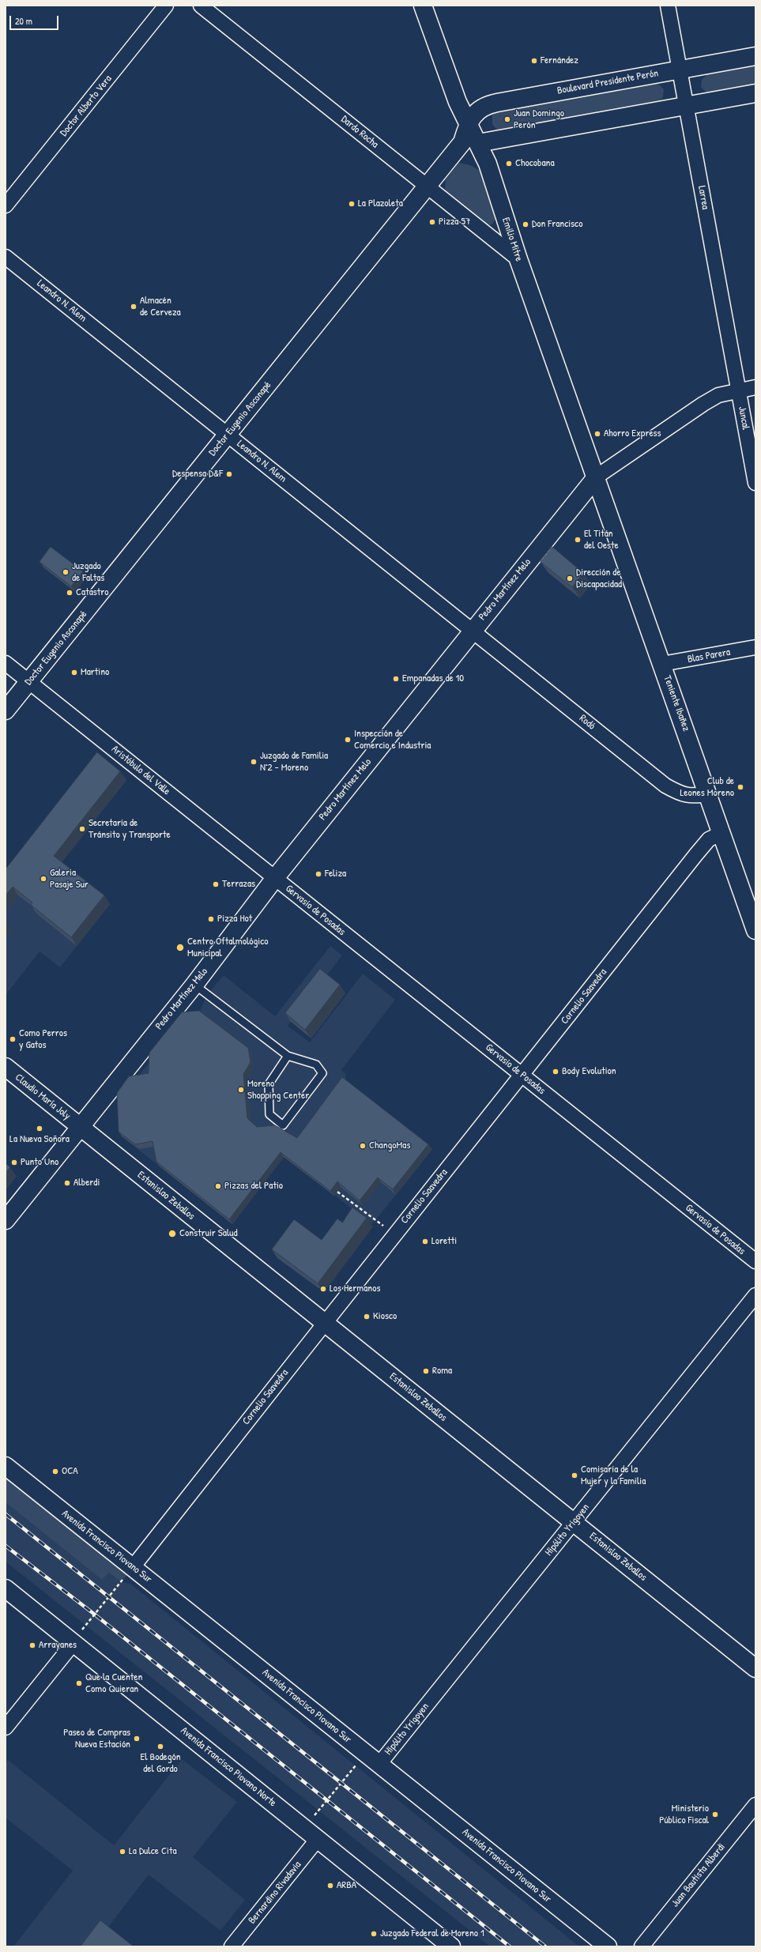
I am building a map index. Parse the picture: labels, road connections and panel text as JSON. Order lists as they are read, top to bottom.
{
  "streets": {
    "street": [
      "Boulevard Presidente Perón",
      "Doctor Alberto Vera",
      "Dardo Rocha",
      "Larrea",
      "Emilio Mitre",
      "Leandro N. Alem",
      "Juncal",
      "Doctor Eugenio Asconapé",
      "Pedro Martínez Melo",
      "Blas Parera",
      "Teniente Ibañez",
      "Rodó",
      "Aristóbulo del Valle",
      "Gervasio de Posadas",
      "Cornelio Saavedra",
      "Claudio María Joly",
      "Estanislao Zeballos",
      "Hipólito Yrigoyen",
      "Avenida Francisco Piovano Sur",
      "Avenida Francisco Piovano Norte",
      "Juan Bautista Alberdi",
      "Bernardino Rivadavia"
    ]
  },
  "crossings": [
    ["Boulevard Presidente Perón", "Larrea"],
    ["Boulevard Presidente Perón", "Emilio Mitre"],
    ["Boulevard Presidente Perón", "Doctor Eugenio Asconapé"],
    ["Dardo Rocha", "Emilio Mitre"],
    ["Dardo Rocha", "Doctor Eugenio Asconapé"],
    ["Larrea", "Juncal"],
    ["Larrea", "Pedro Martínez Melo"],
    ["Emilio Mitre", "Doctor Eugenio Asconapé"],
    ["Emilio Mitre", "Pedro Martínez Melo"],
    ["Emilio Mitre", "Teniente Ibañez"],
    ["Leandro N. Alem", "Doctor Eugenio Asconapé"],
    ["Leandro N. Alem", "Pedro Martínez Melo"],
    ["Leandro N. Alem", "Rodó"],
    ["Juncal", "Pedro Martínez Melo"],
    ["Doctor Eugenio Asconapé", "Aristóbulo del Valle"],
    ["Pedro Martínez Melo", "Teniente Ibañez"],
    ["Pedro Martínez Melo", "Rodó"],
    ["Pedro Martínez Melo", "Aristóbulo del Valle"],
    ["Pedro Martínez Melo", "Gervasio de Posadas"],
    ["Pedro Martínez Melo", "Claudio María Joly"],
    ["Pedro Martínez Melo", "Estanislao Zeballos"],
    ["Blas Parera", "Teniente Ibañez"],
    ["Teniente Ibañez", "Rodó"],
    ["Teniente Ibañez", "Cornelio Saavedra"],
    ["Aristóbulo del Valle", "Gervasio de Posadas"],
    ["Gervasio de Posadas", "Cornelio Saavedra"],
    ["Cornelio Saavedra", "Estanislao Zeballos"],
    ["Cornelio Saavedra", "Avenida Francisco Piovano Sur"],
    ["Claudio María Joly", "Estanislao Zeballos"],
    ["Estanislao Zeballos", "Hipólito Yrigoyen"],
    ["Hipólito Yrigoyen", "Avenida Francisco Piovano Sur"],
    ["Avenida Francisco Piovano Norte", "Bernardino Rivadavia"]
  ],
  "places": [
    "Fernández",
    "Juan Domingo Perón",
    "Chocobana",
    "La Plazoleta",
    "Pizza 57",
    "Don Francisco",
    "Almacén de Cerveza",
    "Ahorro Express",
    "Despensa D&F",
    "El Titán del Oeste",
    "Juzgado de Faltas",
    "Dirección de Discapacidad",
    "Catastro",
    "Martino",
    "Empanadas de 10",
    "Inspección de Comercio e Industria",
    "Juzgado de Familia N˚2 - Moreno",
    "Club de Leones Moreno",
    "Secretaría de Tránsito y Transporte",
    "Feliza",
    "Galeria Pasaje Sur",
    "Terrazas",
    "Pizza Hot",
    "Centro Oftalmológico Municipal",
    "Como Perros y Gatos",
    "Body Evolution",
    "Moreno Shopping Center",
    "La Nueva Soñora",
    "ChangoMas",
    "Punto Uno",
    "Alberdi",
    "Pizzas del Patio",
    "Construir Salud",
    "Loretti",
    "Los Hermanos",
    "Kiosco",
    "Roma",
    "OCA",
    "Comisaría de la Mujer y la Familia",
    "Arrayanes",
    "Que la Cuenten Como Quieran",
    "Paseo de Compras Nueva Estación",
    "El Bodegón del Gordo",
    "Ministerio Público Fiscal",
    "La Dulce Cita",
    "ARBA",
    "Juzgado Federal de Moreno 1"
  ],
  "scale_bar": "20 m"
}
